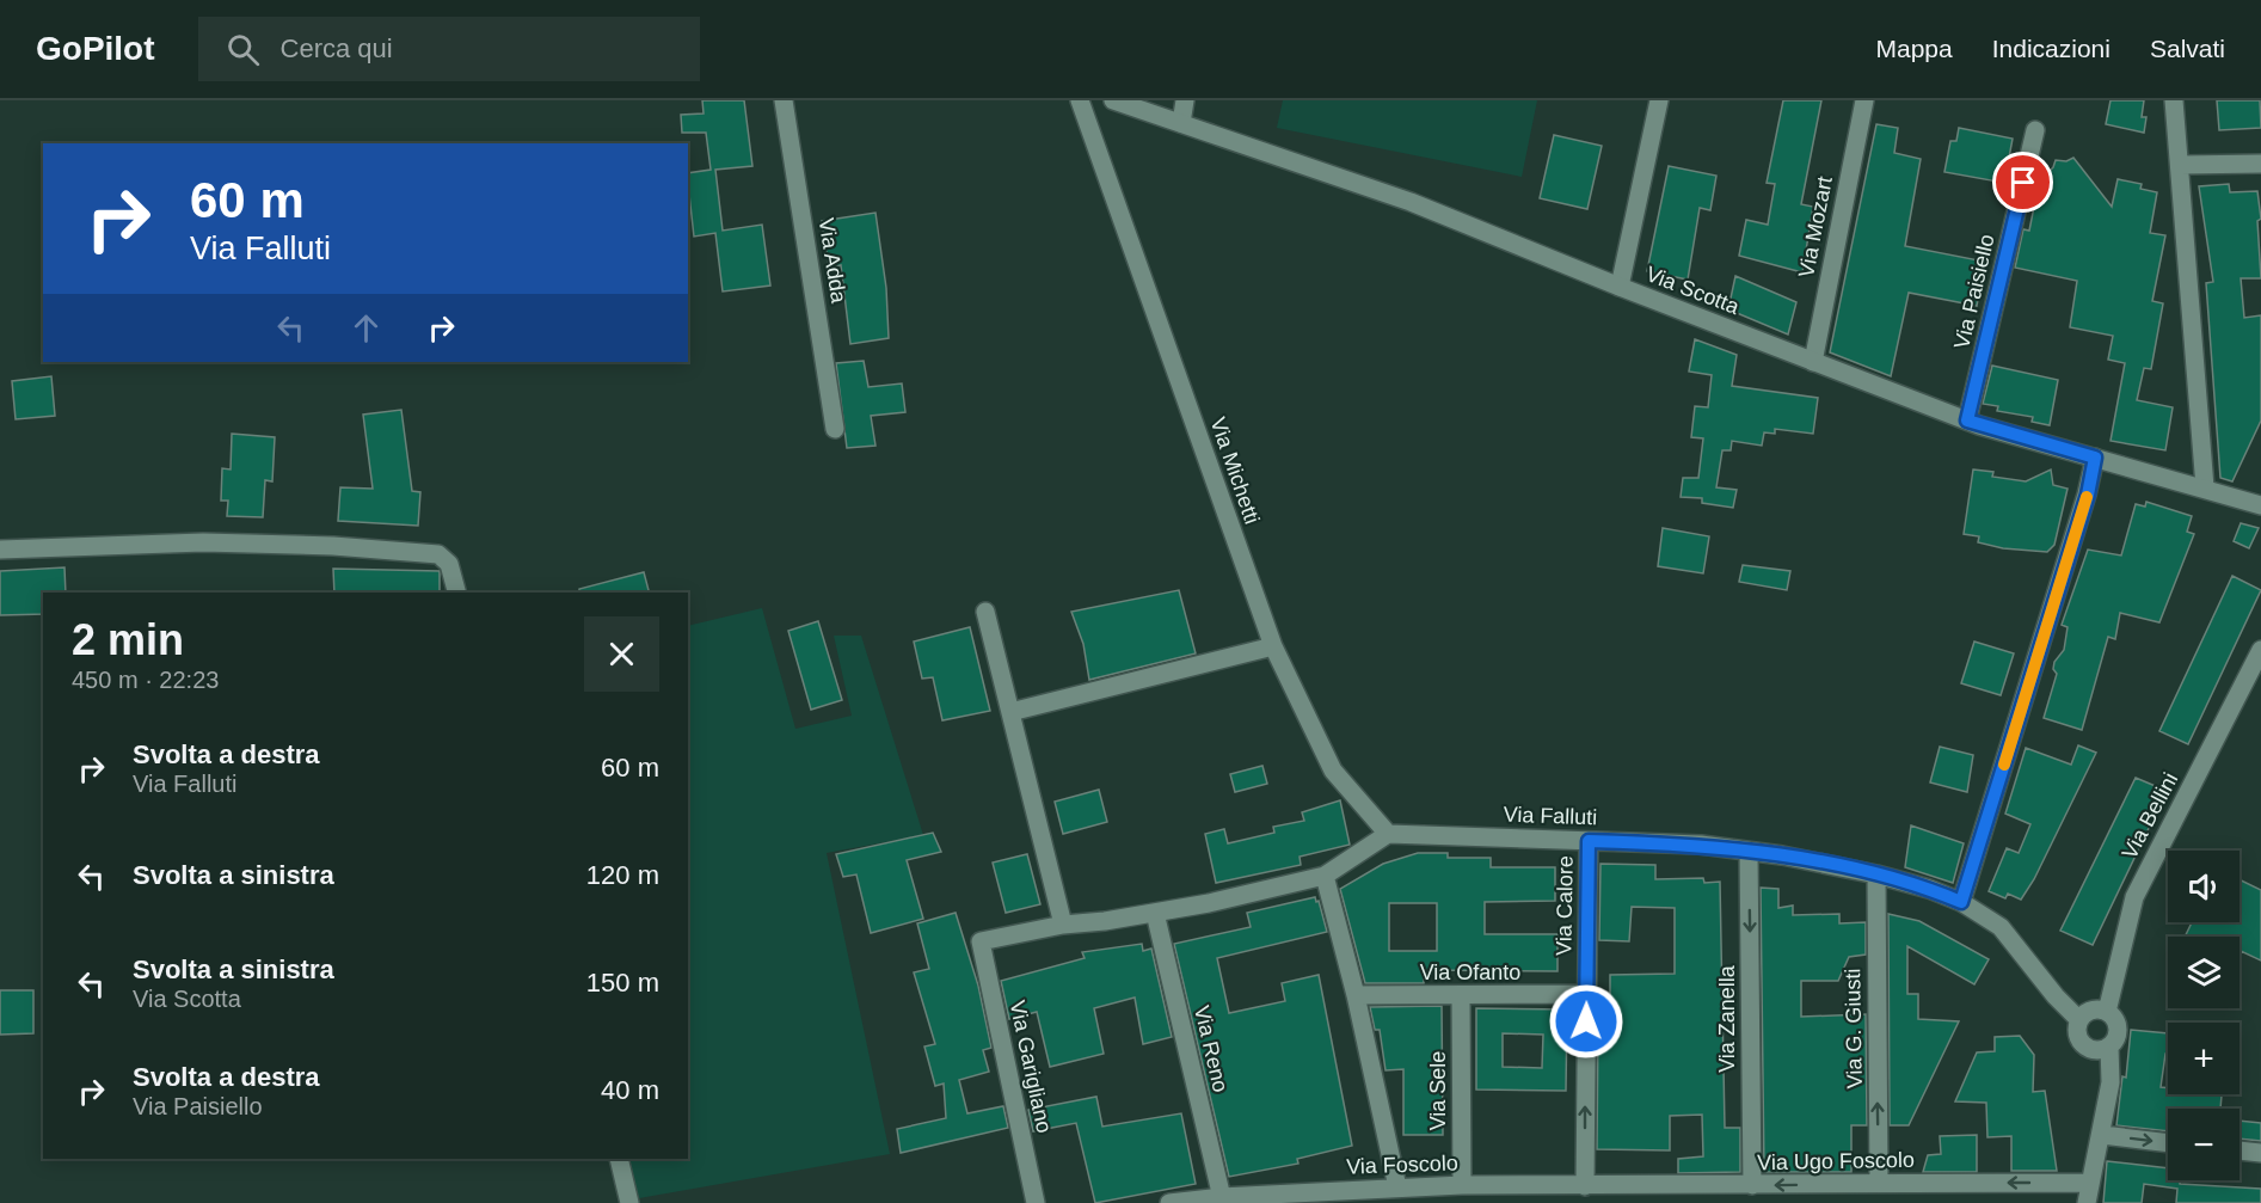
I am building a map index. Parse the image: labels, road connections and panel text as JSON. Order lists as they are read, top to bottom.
{
  "streets": {
    "street": [
      "Via Mozart",
      "Via Adda",
      "Via Scotta",
      "Via Paisiello",
      "Via Michetti",
      "Via Falluti",
      "Via Bellini",
      "Via Calore",
      "Via Ofanto",
      "Via Zanella",
      "Via G. Giusti",
      "Via Reno",
      "Via Garigliano",
      "Via Sele",
      "Via Ugo Foscolo",
      "Via Foscolo"
    ]
  },
  "crossings": [
    ["Via Mozart", "Via Scotta"],
    ["Via Scotta", "Via Paisiello"],
    ["Via Michetti", "Via Falluti"],
    ["Via Falluti", "Via Bellini"],
    ["Via Falluti", "Via Calore"],
    ["Via Falluti", "Via Zanella"],
    ["Via Falluti", "Via G. Giusti"],
    ["Via Calore", "Via Ofanto"],
    ["Via Calore", "Via Ugo Foscolo"],
    ["Via Calore", "Via Foscolo"],
    ["Via Ofanto", "Via Sele"],
    ["Via Zanella", "Via Ugo Foscolo"],
    ["Via G. Giusti", "Via Ugo Foscolo"],
    ["Via Reno", "Via Foscolo"],
    ["Via Sele", "Via Foscolo"],
    ["Via Ugo Foscolo", "Via Foscolo"]
  ],
  "one_way": [
    "Via Calore",
    "Via Zanella",
    "Via G. Giusti",
    "Via Ugo Foscolo"
  ],
  "page": {
    "header": "GoPilot",
    "search": "Cerca qui",
    "nav": ["Mappa", "Indicazioni", "Salvati"],
    "turn": ["60 m", "Via Falluti"],
    "heading": ["2 min", "450 m · 22:23"],
    "list": [
      {
        "name": "Svolta a destra",
        "note": "Via Falluti",
        "value": "60 m"
      },
      {
        "name": "Svolta a sinistra",
        "value": "120 m"
      },
      {
        "name": "Svolta a sinistra",
        "note": "Via Scotta",
        "value": "150 m"
      },
      {
        "name": "Svolta a destra",
        "note": "Via Paisiello",
        "value": "40 m"
      }
    ],
    "map_buttons": ["+", "−"]
  }
}
